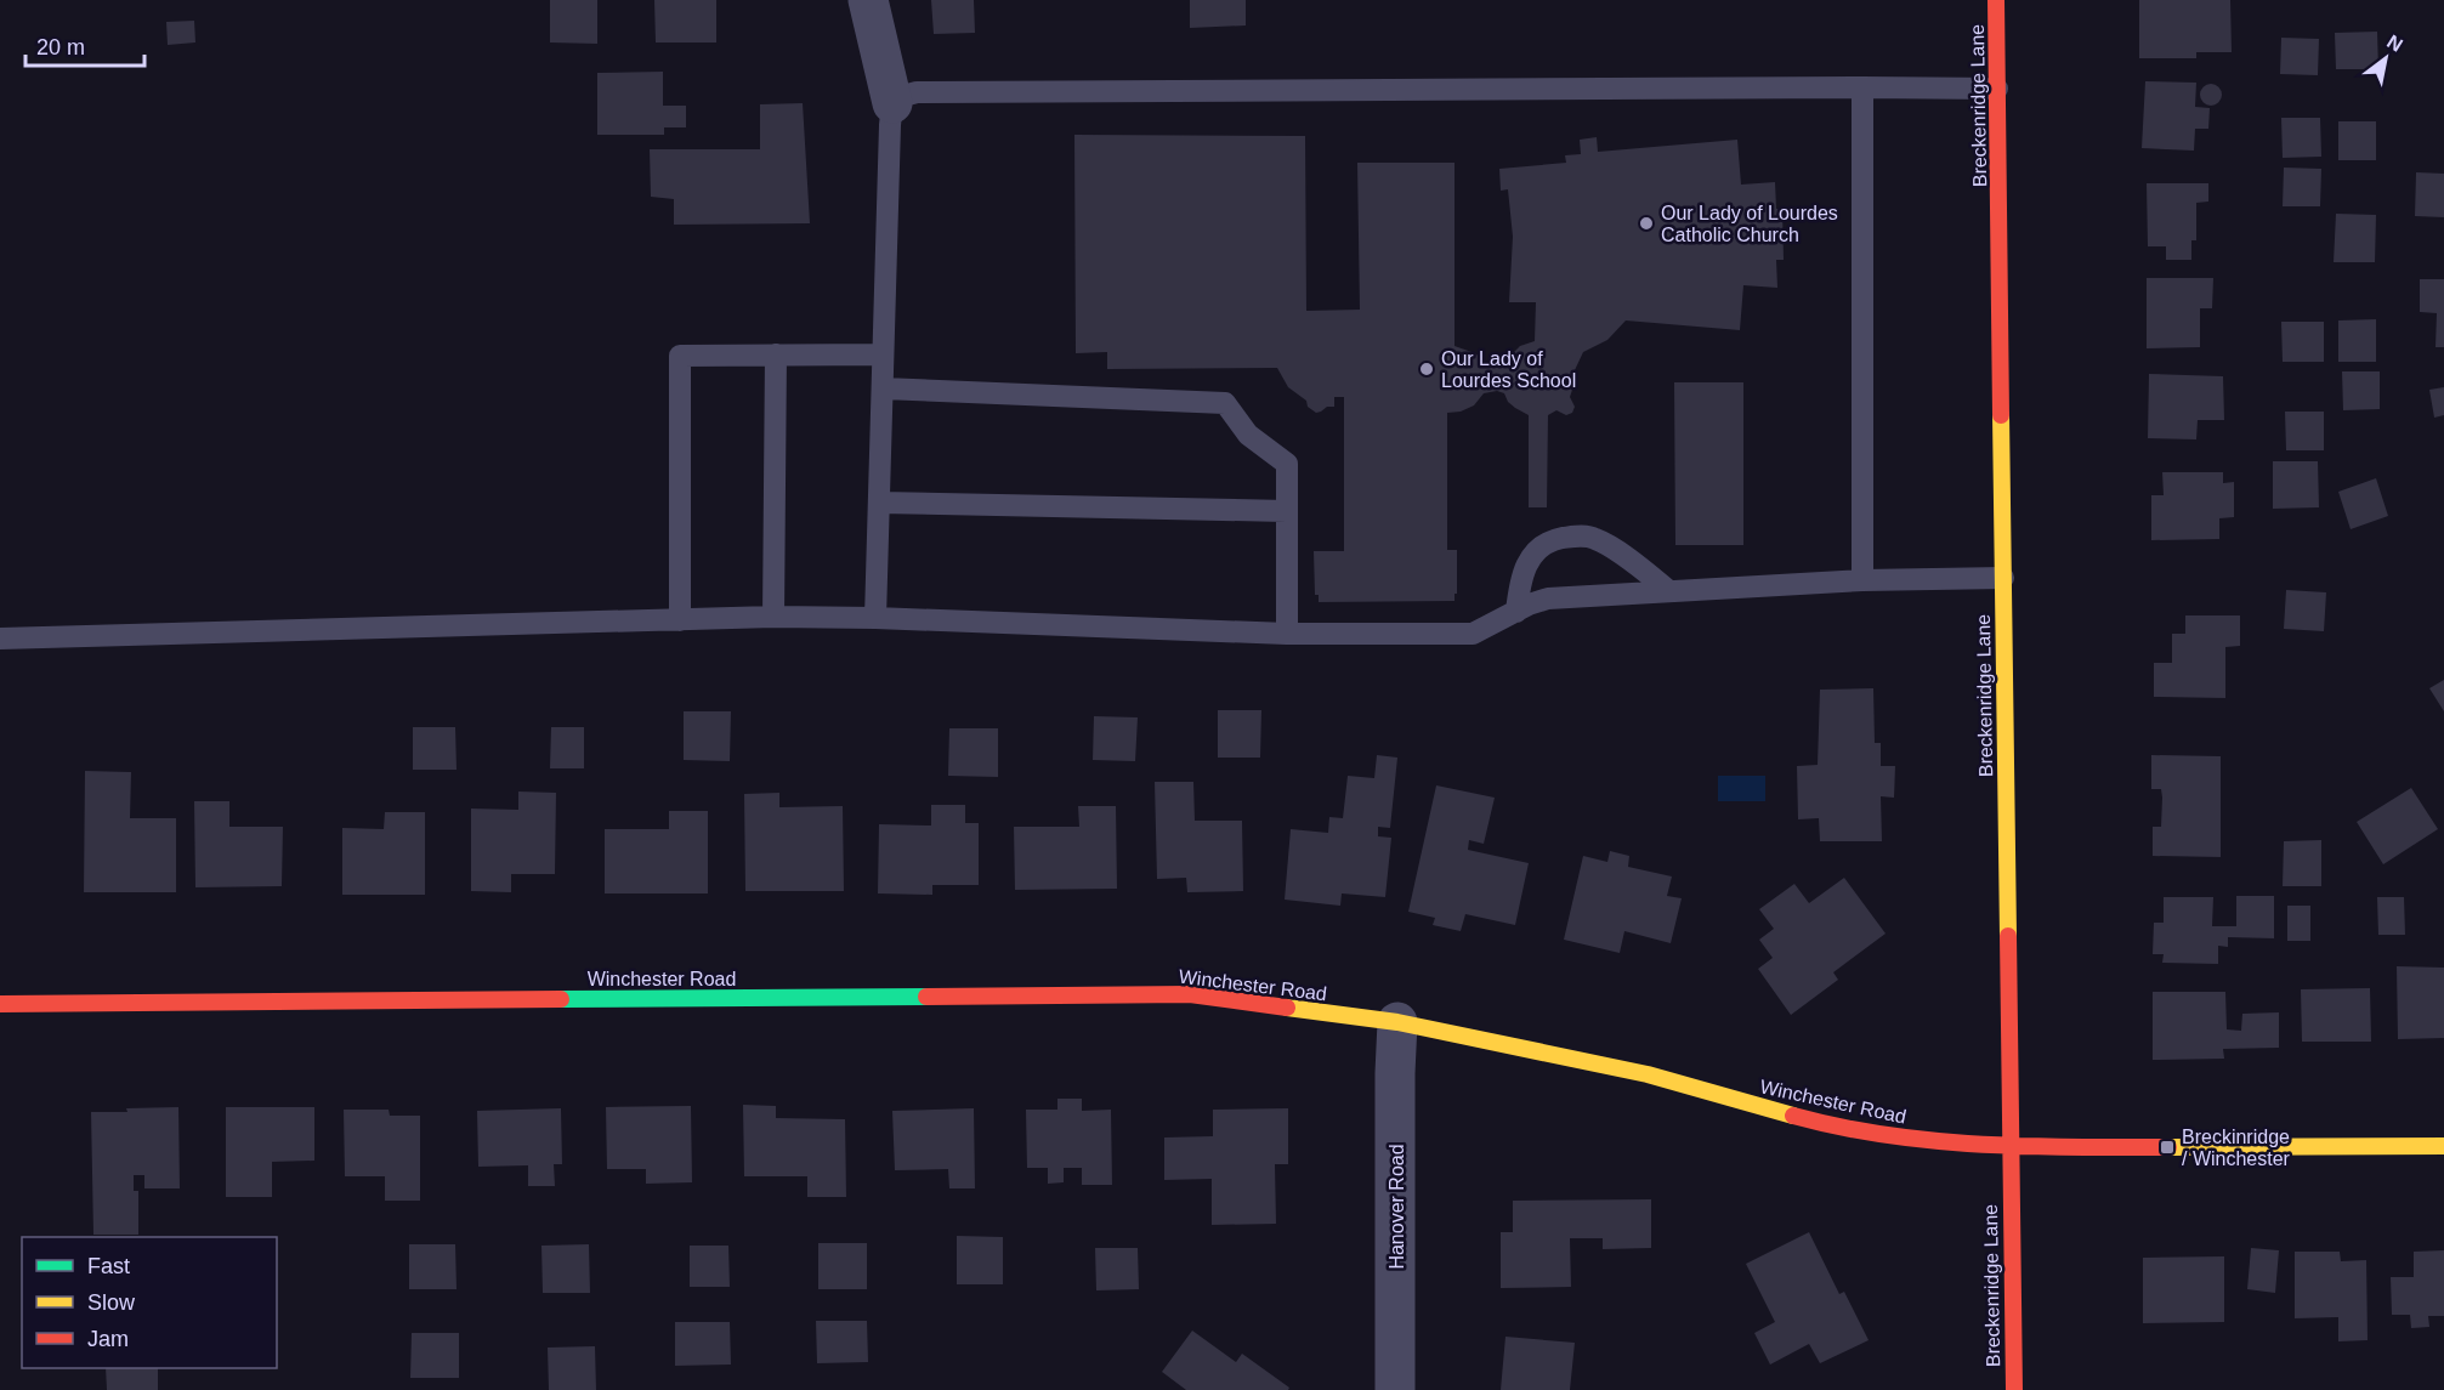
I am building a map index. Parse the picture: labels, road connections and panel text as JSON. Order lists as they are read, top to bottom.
{
  "streets": {
    "street": ["Breckenridge Lane", "Winchester Road", "Hanover Road"]
  },
  "crossings": [
    ["Breckenridge Lane", "Winchester Road"],
    ["Winchester Road", "Hanover Road"]
  ],
  "places": {
    "other": ["Our Lady of Lourdes Catholic Church", "Our Lady of Lourdes School"],
    "transit": ["Breckinridge / Winchester"]
  },
  "legend": ["Fast", "Slow", "Jam"],
  "scale_bar": "20 m",
  "north": "top right"
}
